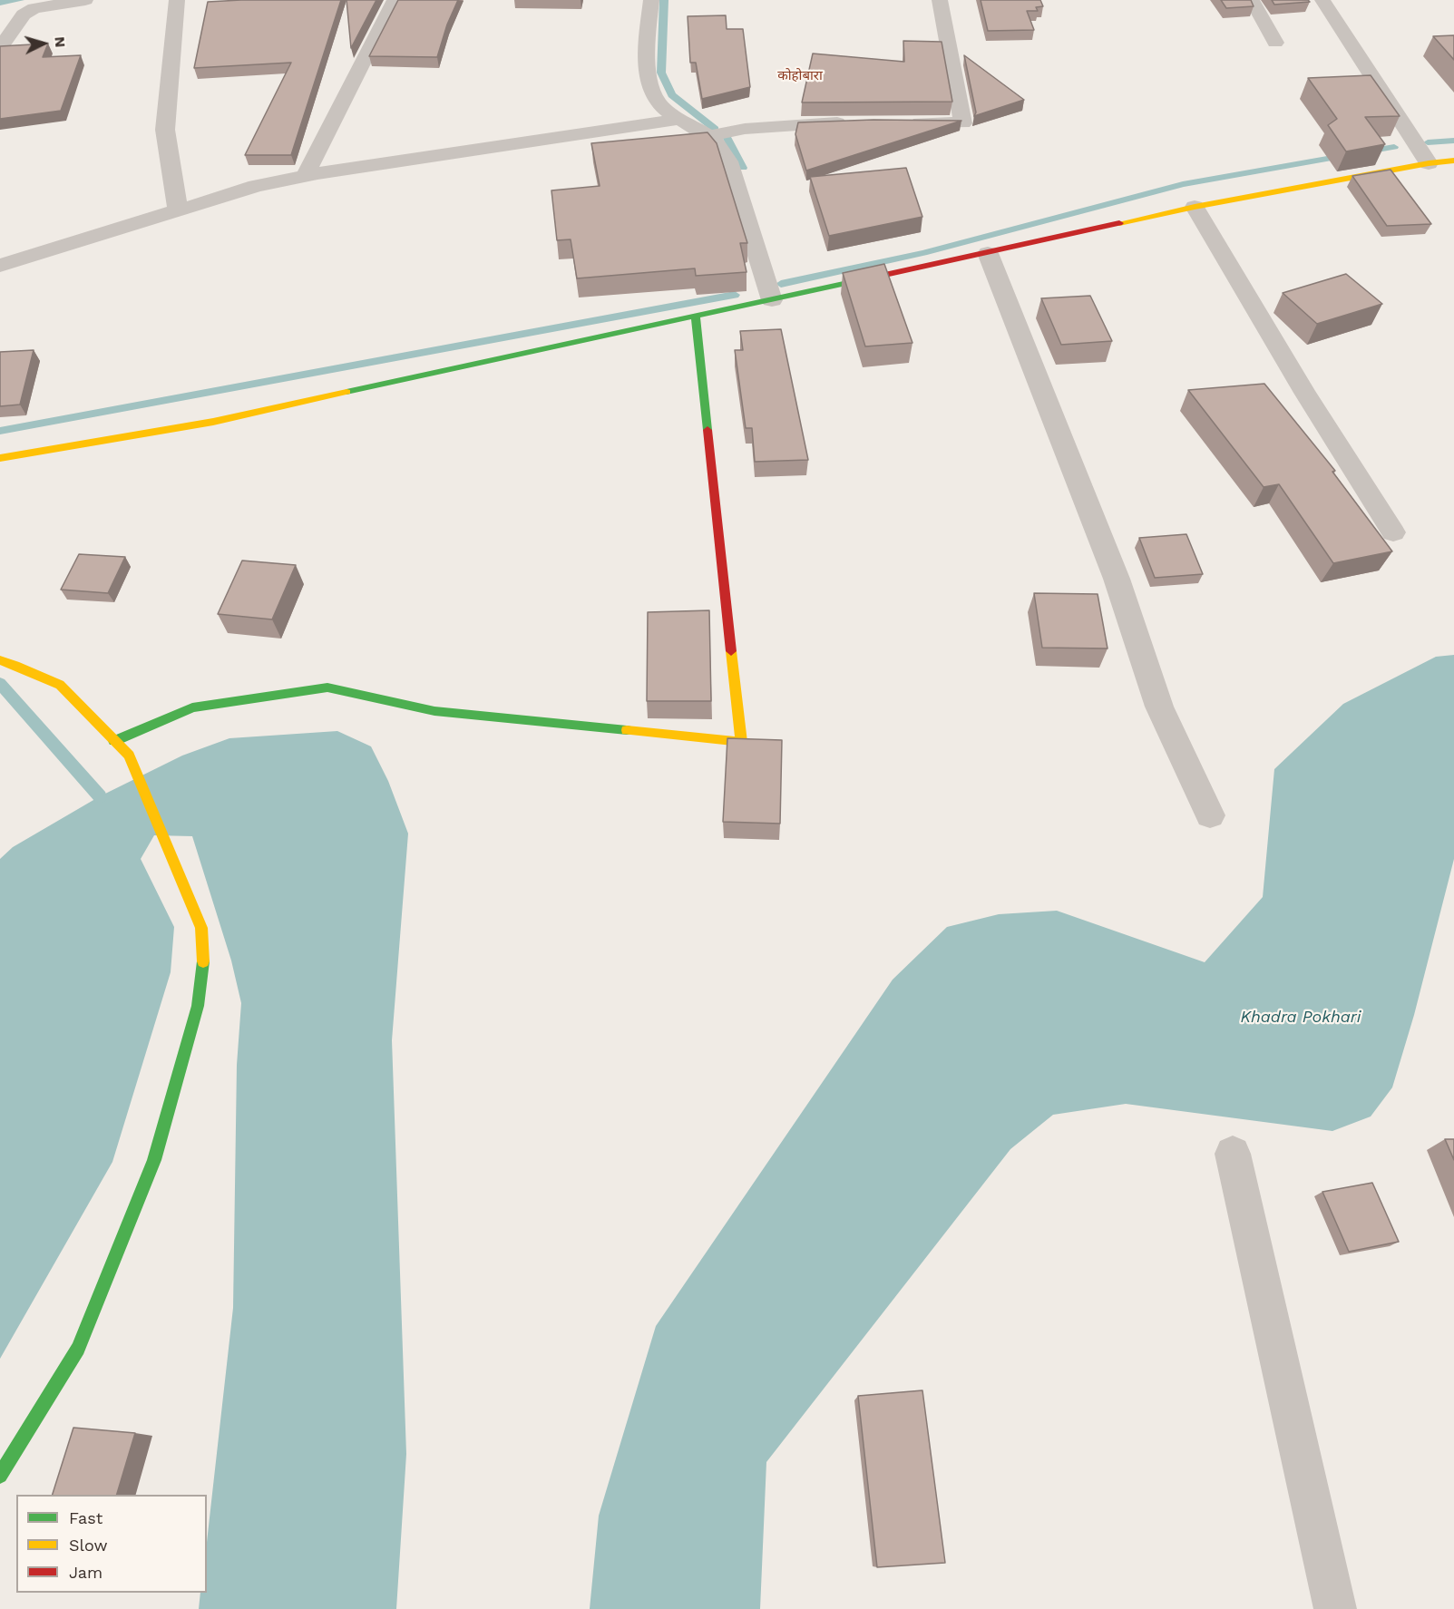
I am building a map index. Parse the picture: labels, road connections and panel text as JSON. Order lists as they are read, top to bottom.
{
  "districts": ["कोहोबारा"],
  "water": ["Khadra Pokhari"],
  "legend": ["Fast", "Slow", "Jam"],
  "north": "right"
}
